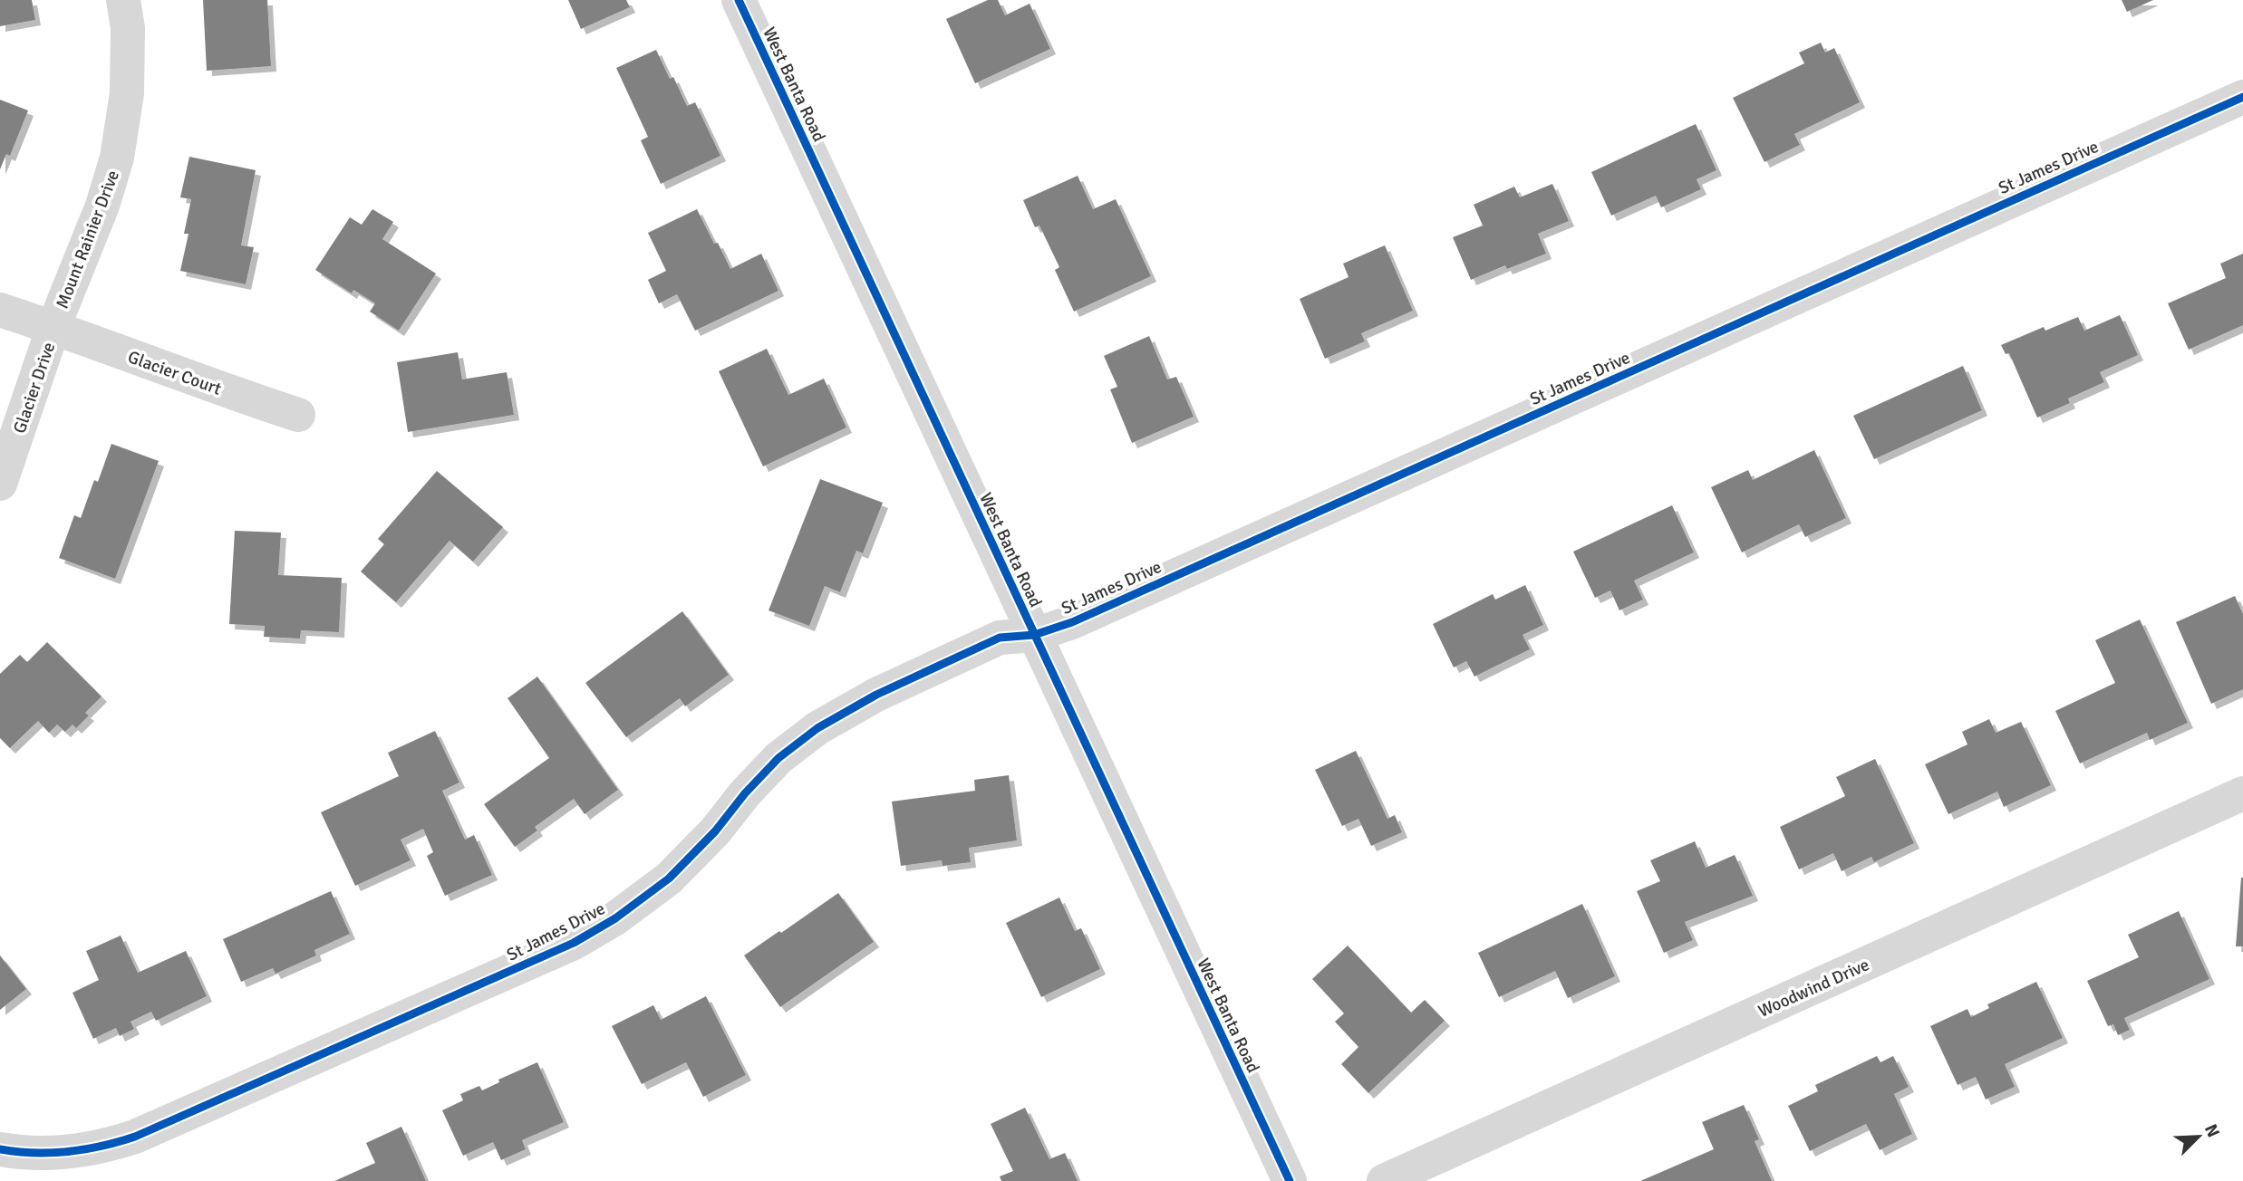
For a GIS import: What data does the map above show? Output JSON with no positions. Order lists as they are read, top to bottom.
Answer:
{
  "streets": {
    "street": [
      "West Banta Road",
      "St James Drive",
      "Mount Rainier Drive",
      "Glacier Court",
      "Glacier Drive",
      "Woodwind Drive"
    ]
  },
  "crossings": [
    ["West Banta Road", "St James Drive"],
    ["Mount Rainier Drive", "Glacier Court"],
    ["Mount Rainier Drive", "Glacier Drive"],
    ["Glacier Court", "Glacier Drive"]
  ],
  "north": "top right"
}
